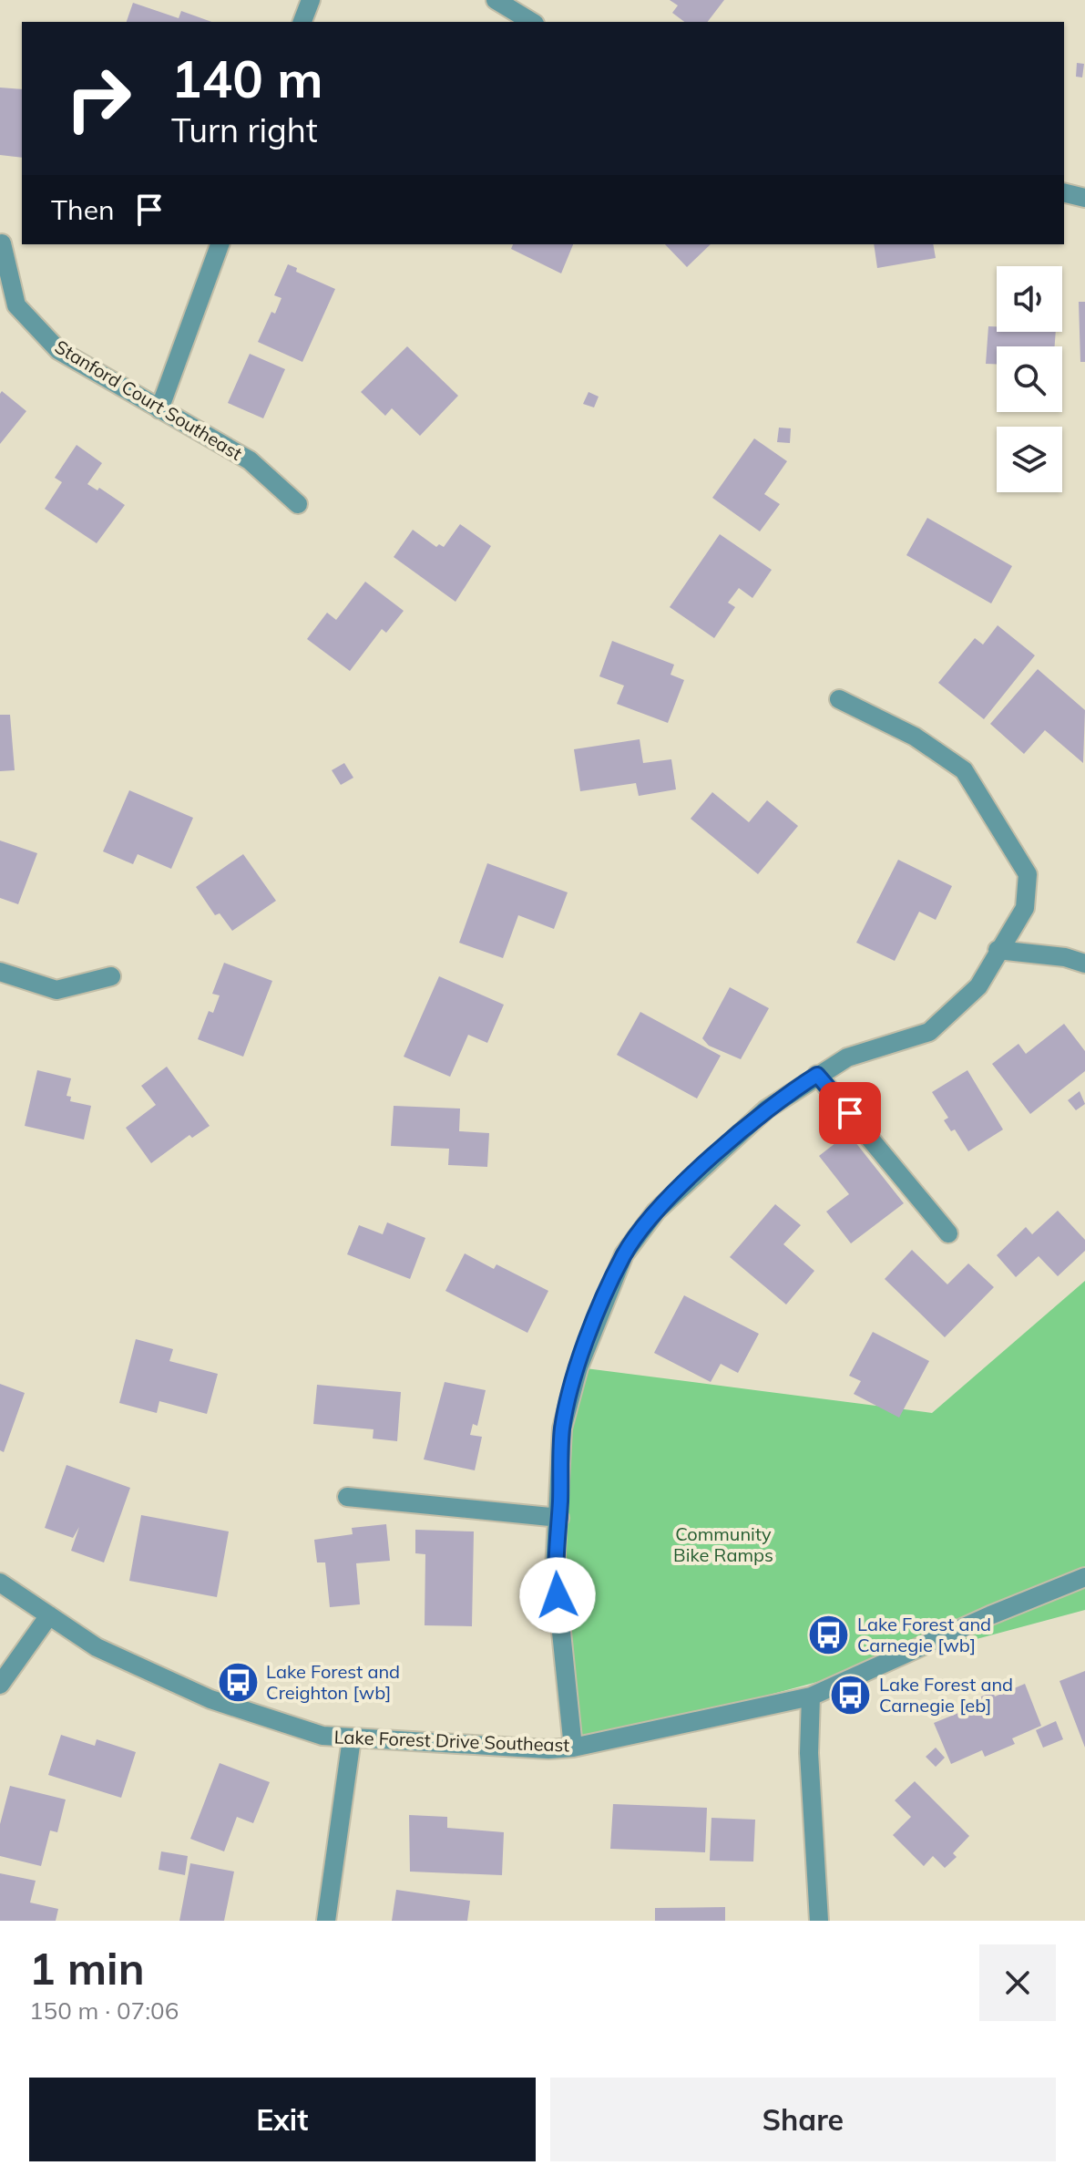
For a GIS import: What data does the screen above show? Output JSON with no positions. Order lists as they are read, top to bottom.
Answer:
{
  "streets": {
    "street": ["Stanford Court Southeast", "Lake Forest Drive Southeast"]
  },
  "parks": ["Community Bike Ramps"],
  "places": {
    "bus stop": ["Lake Forest and Carnegie [wb]", "Lake Forest and Creighton [wb]", "Lake Forest and Carnegie [eb]"]
  },
  "page": {
    "turn": ["140 m", "Turn right"],
    "then": "Then",
    "heading": ["1 min", "150 m · 07:06"],
    "buttons": ["Exit", "Share"]
  }
}
